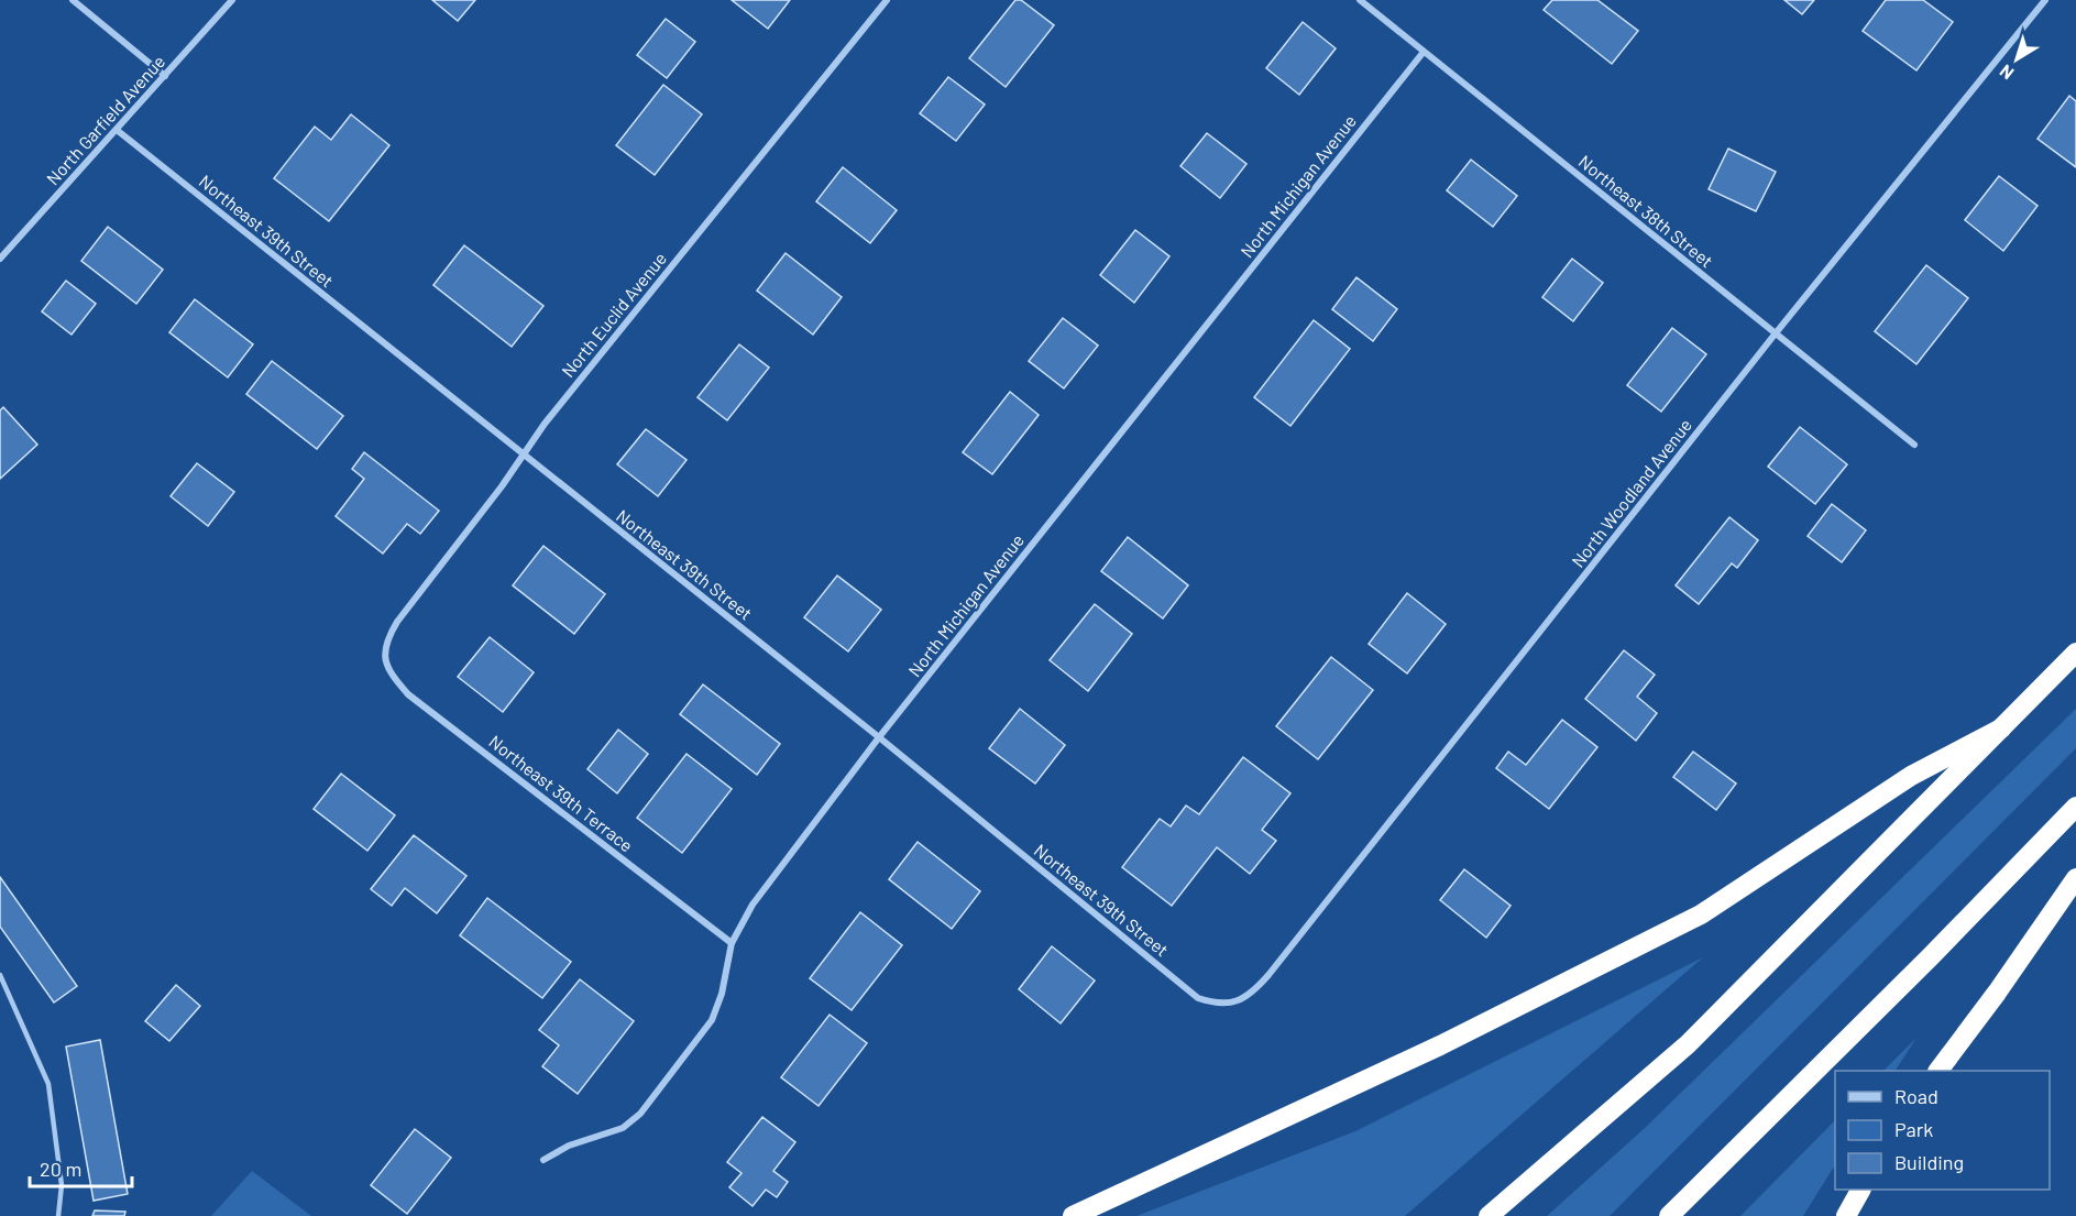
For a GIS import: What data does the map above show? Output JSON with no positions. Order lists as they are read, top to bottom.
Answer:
{
  "streets": {
    "street": [
      "North Garfield Avenue",
      "North Michigan Avenue",
      "Northeast 38th Street",
      "Northeast 39th Street",
      "North Euclid Avenue",
      "North Woodland Avenue",
      "Northeast 39th Terrace"
    ]
  },
  "crossings": [
    ["North Garfield Avenue", "Northeast 39th Street"],
    ["North Michigan Avenue", "Northeast 38th Street"],
    ["North Michigan Avenue", "Northeast 39th Street"],
    ["North Michigan Avenue", "Northeast 39th Terrace"],
    ["Northeast 38th Street", "North Woodland Avenue"],
    ["Northeast 39th Street", "North Euclid Avenue"],
    ["Northeast 39th Street", "North Woodland Avenue"],
    ["North Euclid Avenue", "Northeast 39th Terrace"]
  ],
  "legend": ["Road", "Park", "Building"],
  "scale_bar": "20 m",
  "north": "bottom left"
}
